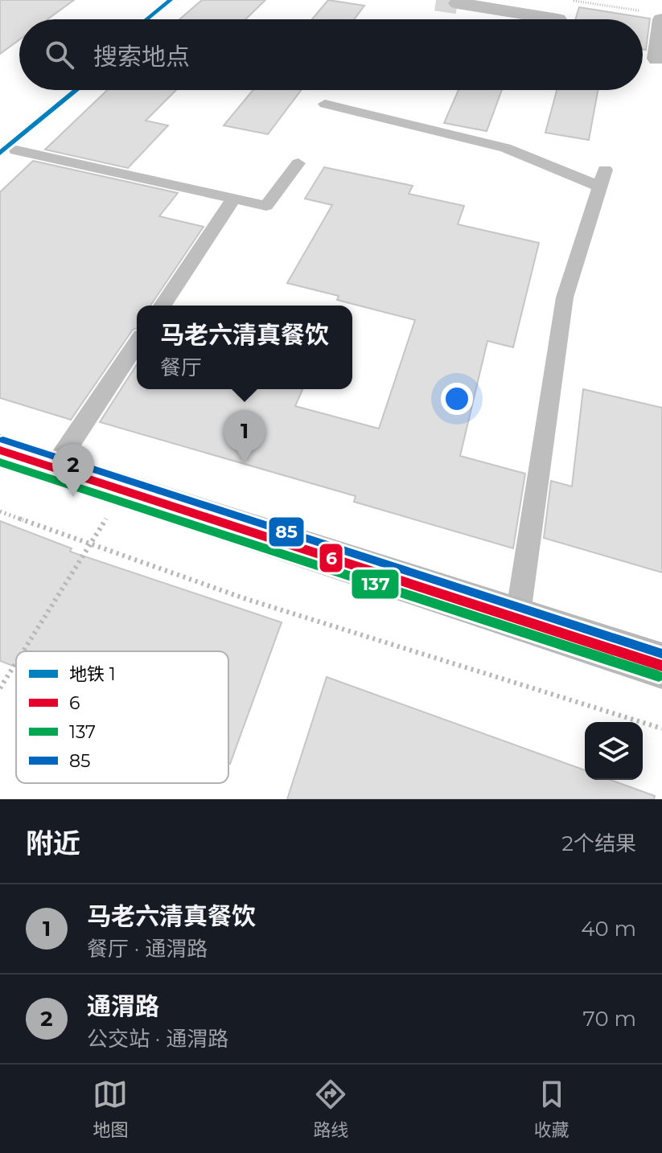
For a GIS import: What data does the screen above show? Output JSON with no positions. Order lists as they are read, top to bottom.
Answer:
{
  "lines": [
    "metro line 1",
    "transit line 85",
    "transit line 6",
    "transit line 137"
  ],
  "legend": [
    "地铁 1",
    "6",
    "137",
    "85"
  ],
  "page": {
    "search": "搜索地点",
    "popup": ["马老六清真餐饮", "餐厅"],
    "pins": ["1", "2"],
    "heading": ["附近", "2个结果"],
    "list": [
      {
        "mark": "1",
        "name": "马老六清真餐饮",
        "note": "餐厅 · 通渭路",
        "value": "40 m"
      },
      {
        "mark": "2",
        "name": "通渭路",
        "note": "公交站 · 通渭路",
        "value": "70 m"
      }
    ],
    "nav": ["地图", "路线", "收藏"]
  }
}
